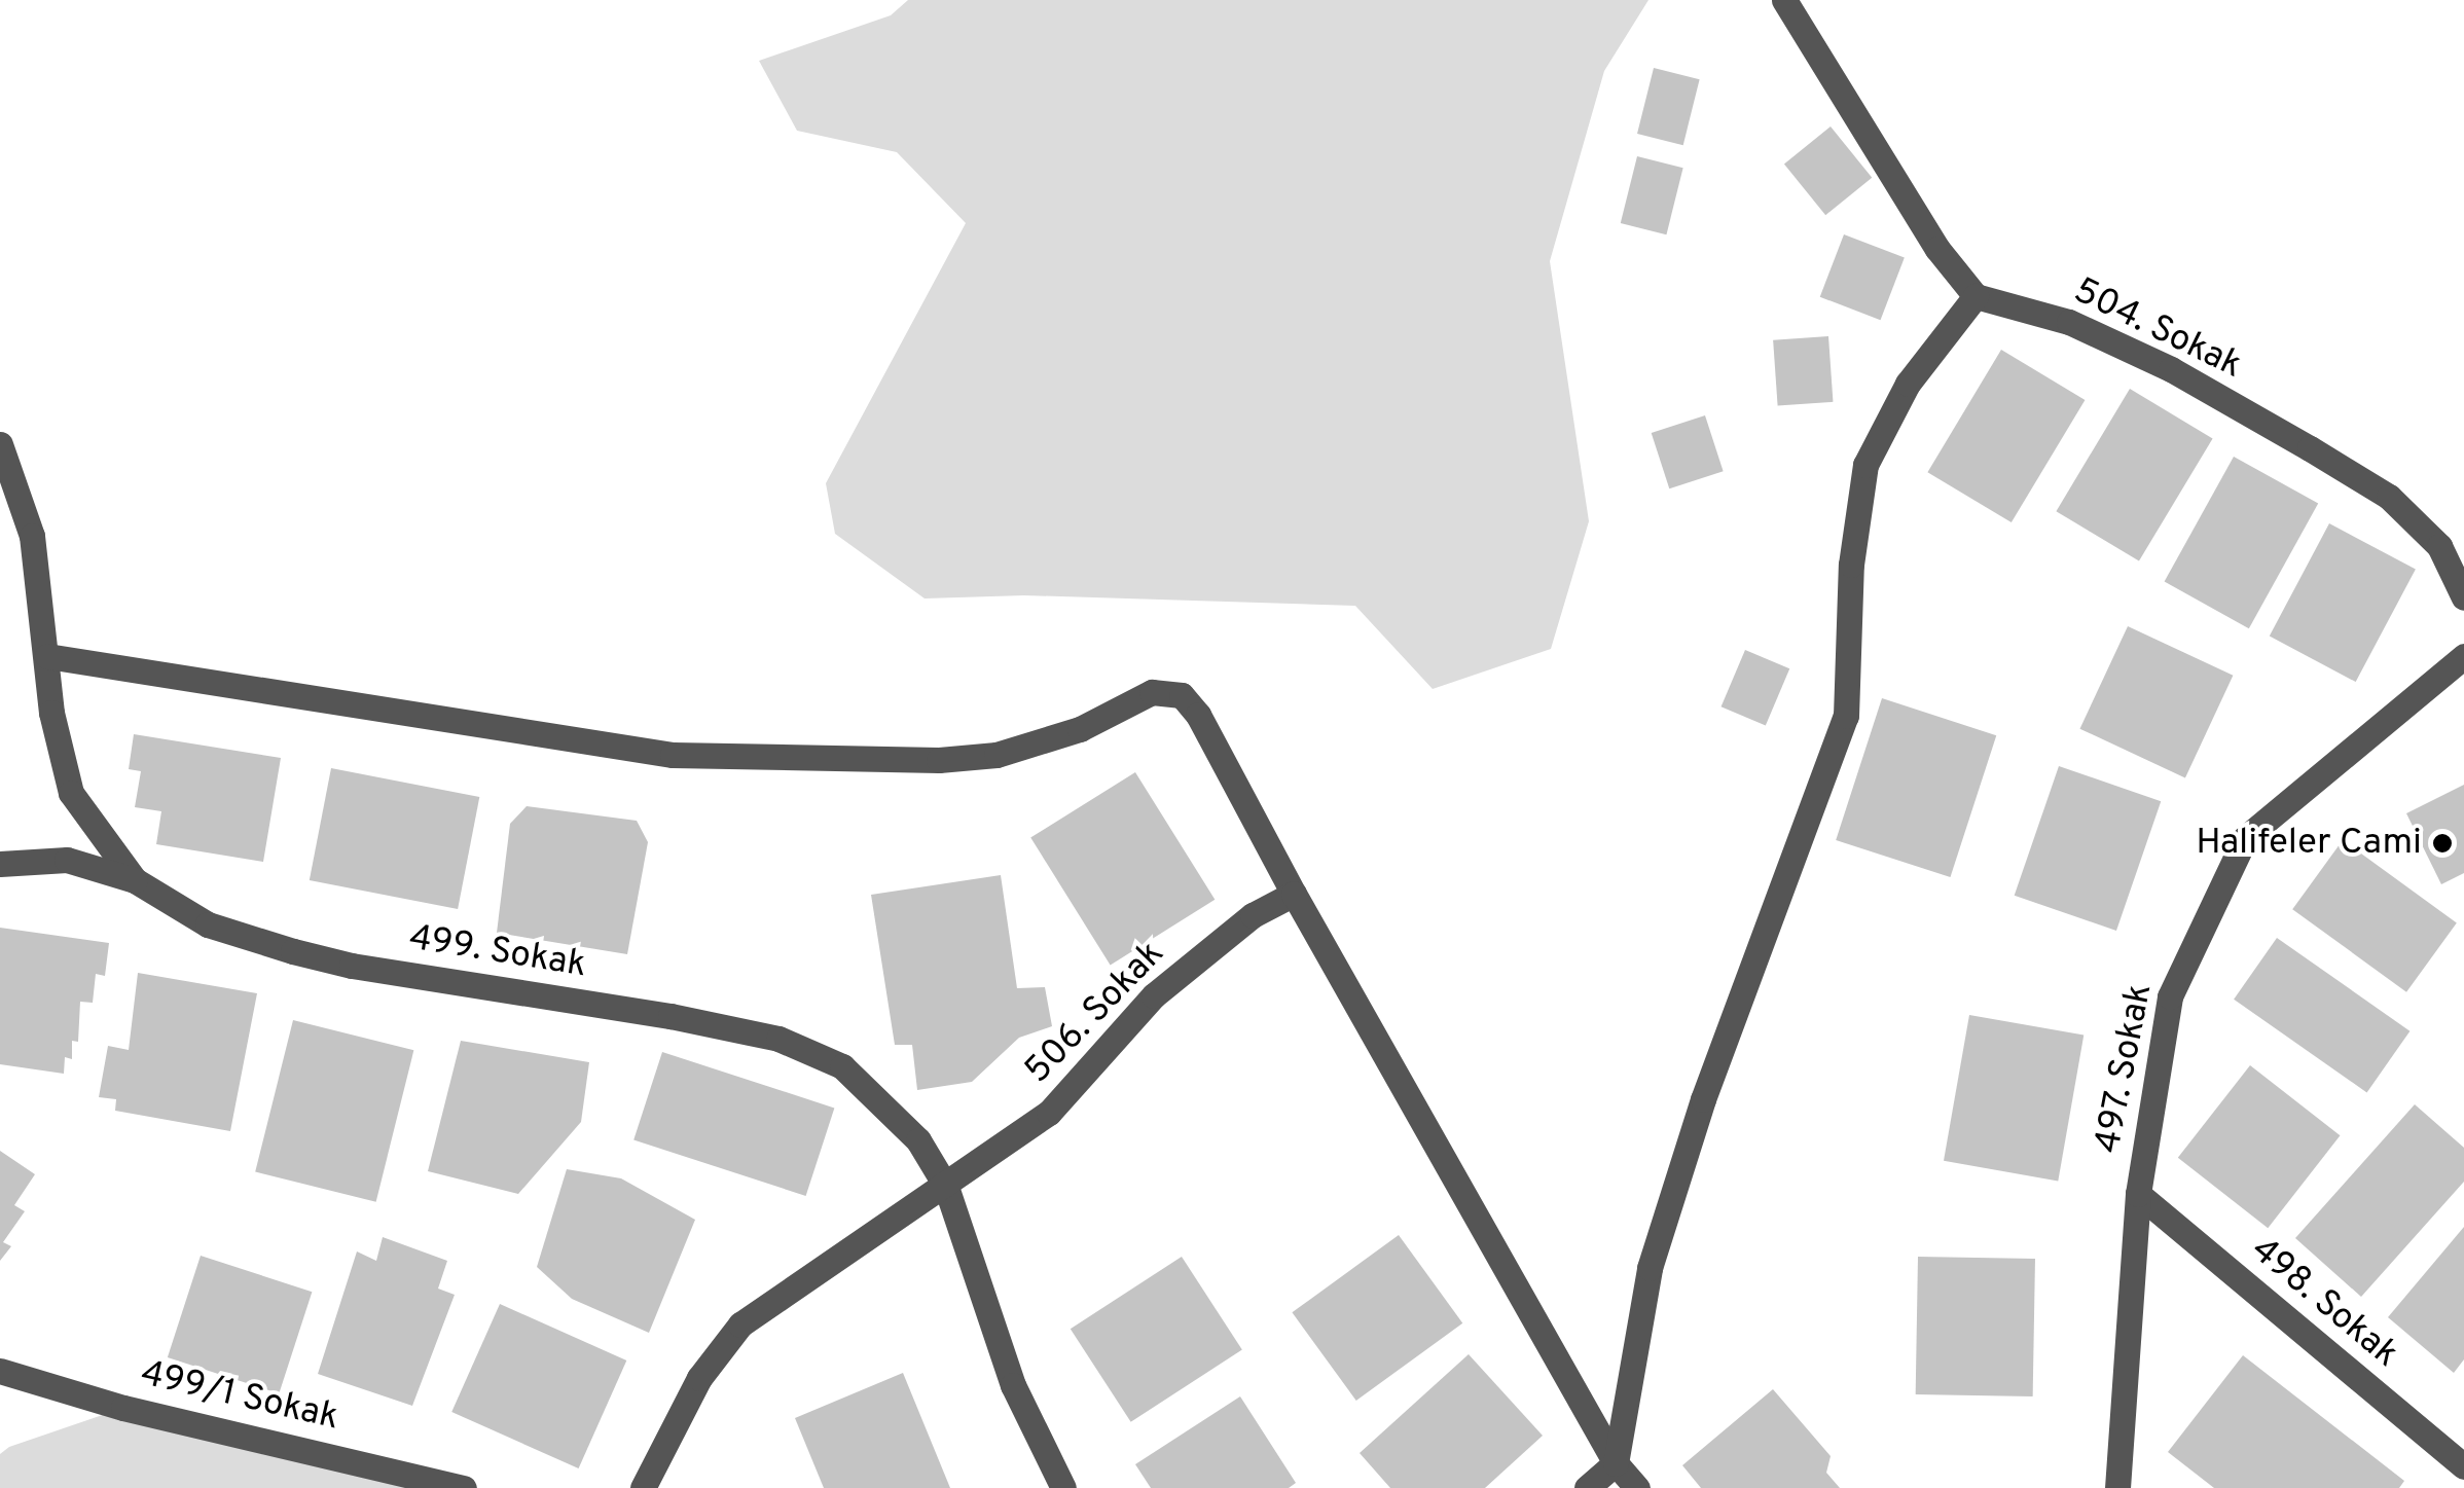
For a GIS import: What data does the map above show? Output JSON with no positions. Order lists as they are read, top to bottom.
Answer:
{
  "streets": {
    "street": [
      "504. Sokak",
      "499. Sokak",
      "506. Sokak",
      "497. Sokak",
      "498. Sokak",
      "499/1 Sokak"
    ]
  },
  "crossings": [
    ["499. Sokak", "506. Sokak"],
    ["497. Sokak", "498. Sokak"]
  ],
  "places": ["Halifeler Cami"]
}
